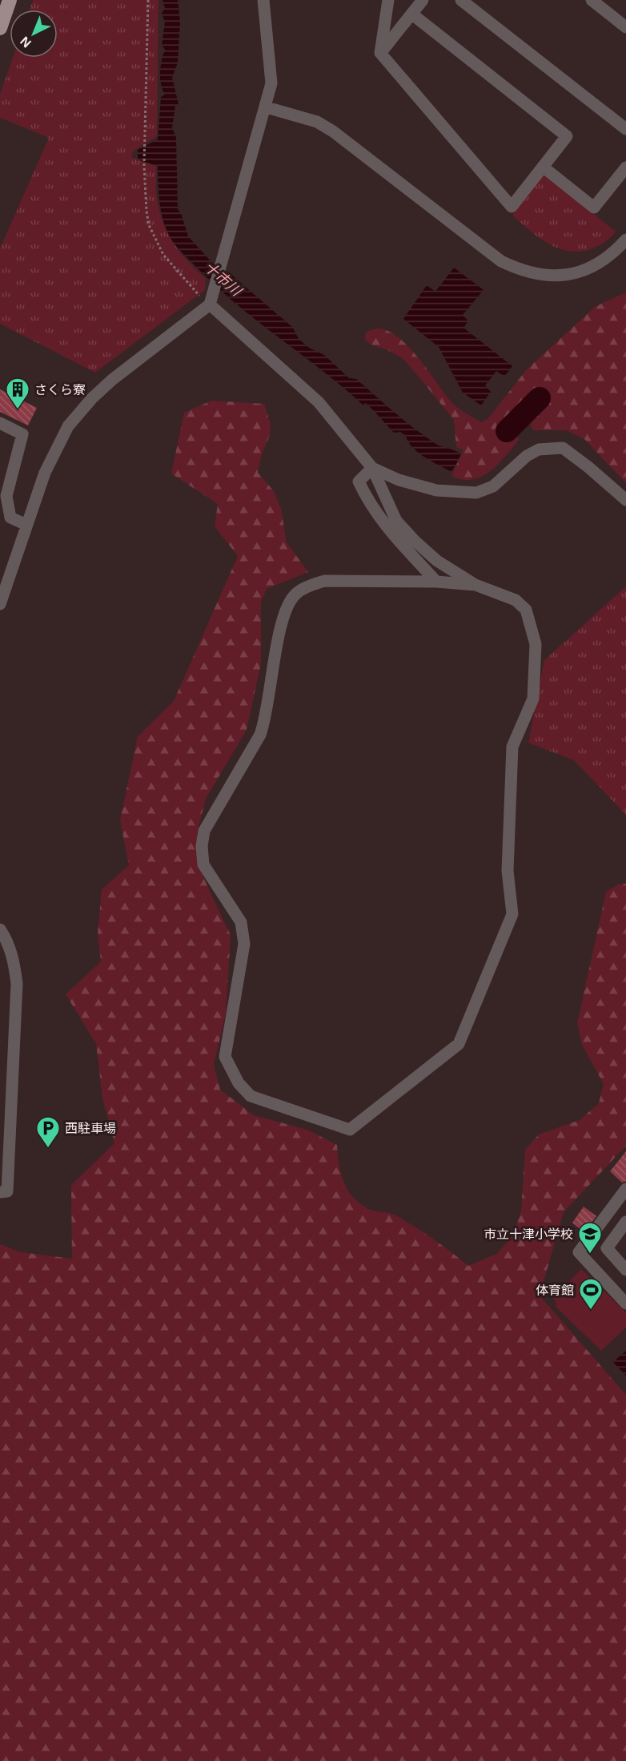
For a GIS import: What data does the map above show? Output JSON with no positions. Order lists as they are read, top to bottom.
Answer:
{
  "water": ["十市川"],
  "places": {
    "building": ["さくら寮"],
    "parking": ["西駐車場"],
    "school or university": ["市立十津小学校"],
    "sports": ["体育館"]
  },
  "north": "bottom left"
}
